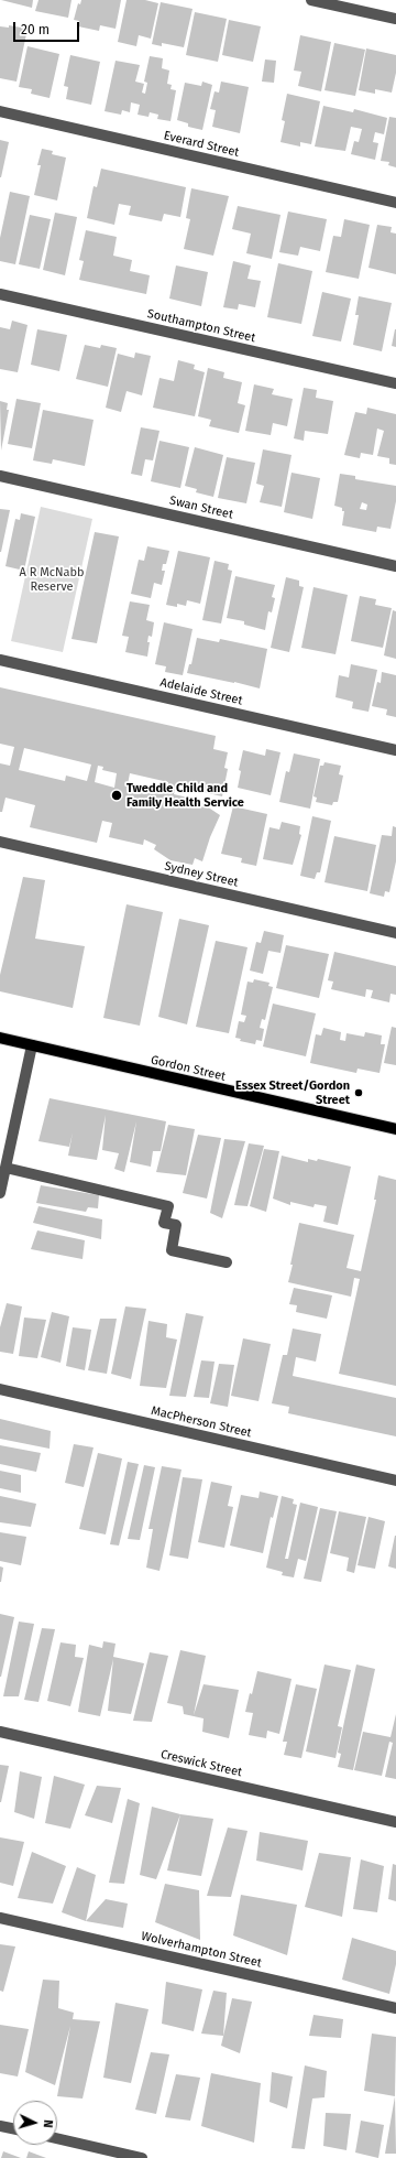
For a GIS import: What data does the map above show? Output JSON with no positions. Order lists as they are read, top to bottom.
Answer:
{
  "streets": {
    "main road": ["Gordon Street"],
    "street": [
      "Everard Street",
      "Southampton Street",
      "Swan Street",
      "Adelaide Street",
      "Sydney Street",
      "MacPherson Street",
      "Creswick Street",
      "Wolverhampton Street"
    ]
  },
  "parks": ["A R McNabb Reserve"],
  "places": ["Tweddle Child and Family Health Service", "Essex Street/Gordon Street"],
  "scale_bar": "20 m",
  "north": "right"
}
